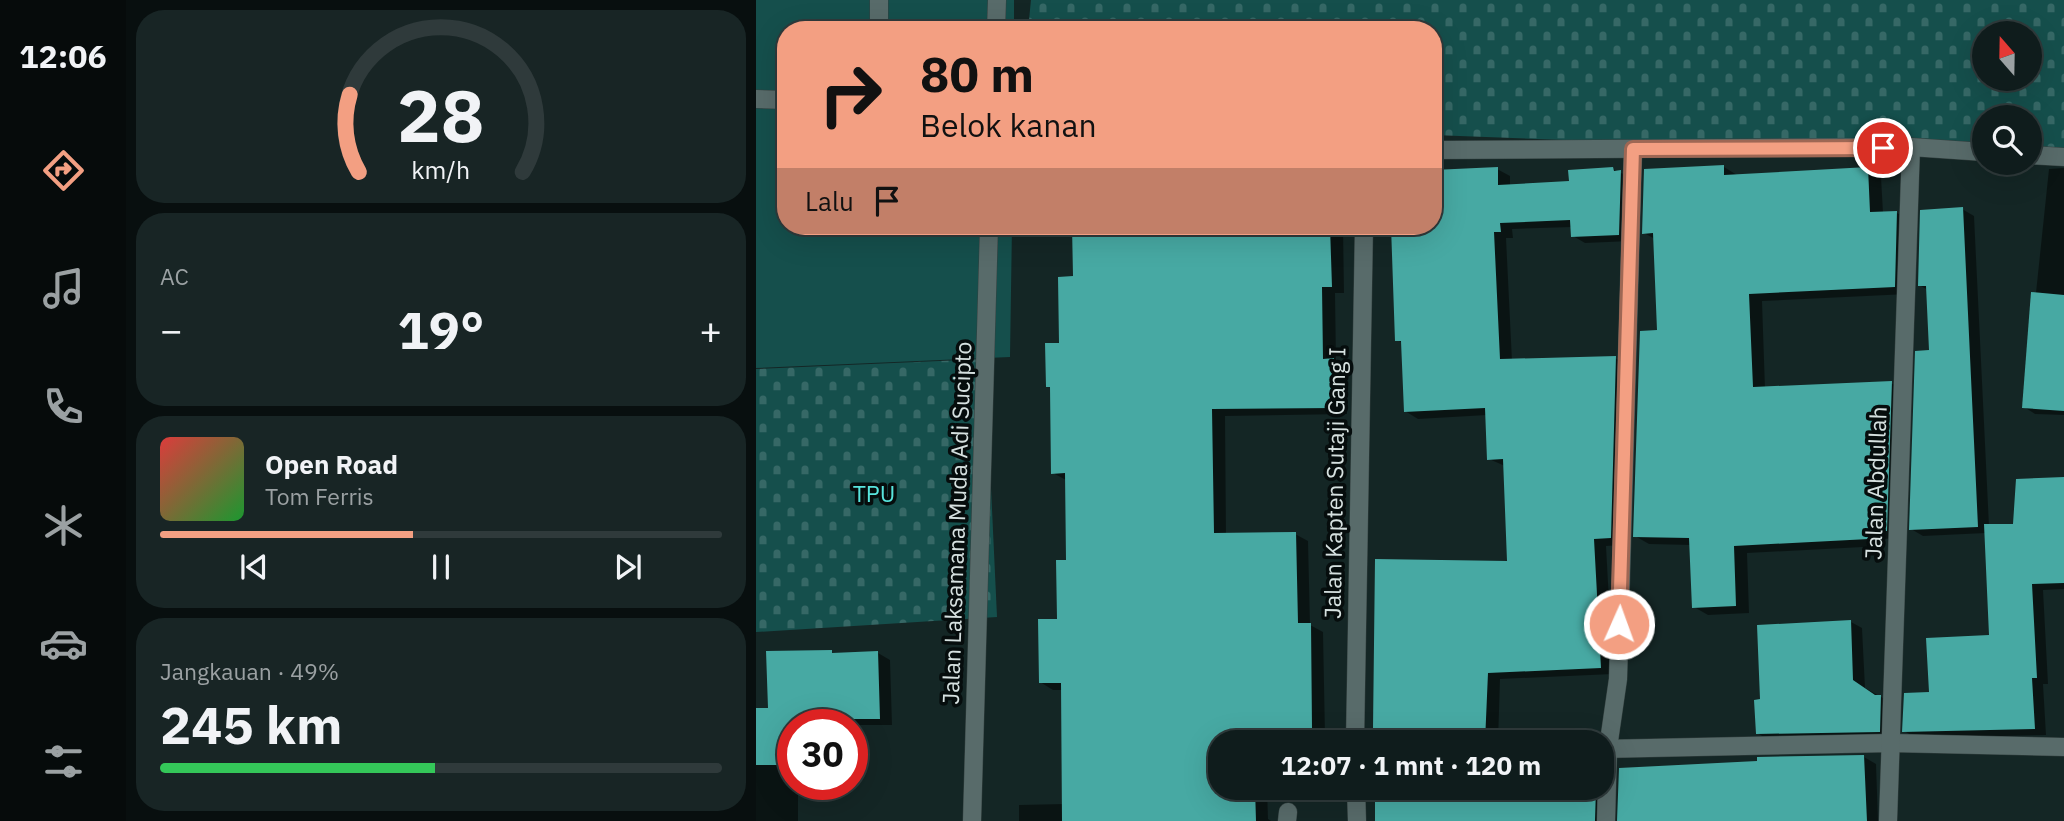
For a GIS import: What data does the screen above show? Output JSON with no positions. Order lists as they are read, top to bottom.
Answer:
{
  "streets": {
    "street": ["Jalan Kapten Sutaji Gang I", "Jalan Abdullah", "Jalan Laksamana Muda Adi Sucipto"]
  },
  "parks": ["TPU"],
  "north": "top",
  "page": {
    "tabs": "12:06",
    "turn": ["80 m", "Belok kanan"],
    "then": "Lalu",
    "tile": [
      "AC",
      ["Jangkauan · 49%", "245 km"]
    ],
    "heat": ["−", "19°", "+"],
    "song": ["Open Road", "Tom Ferris"],
    "limit": "30",
    "trip": "12:07 · 1 mnt · 120 m",
    "gauge": ["28", "km/h"]
  }
}
